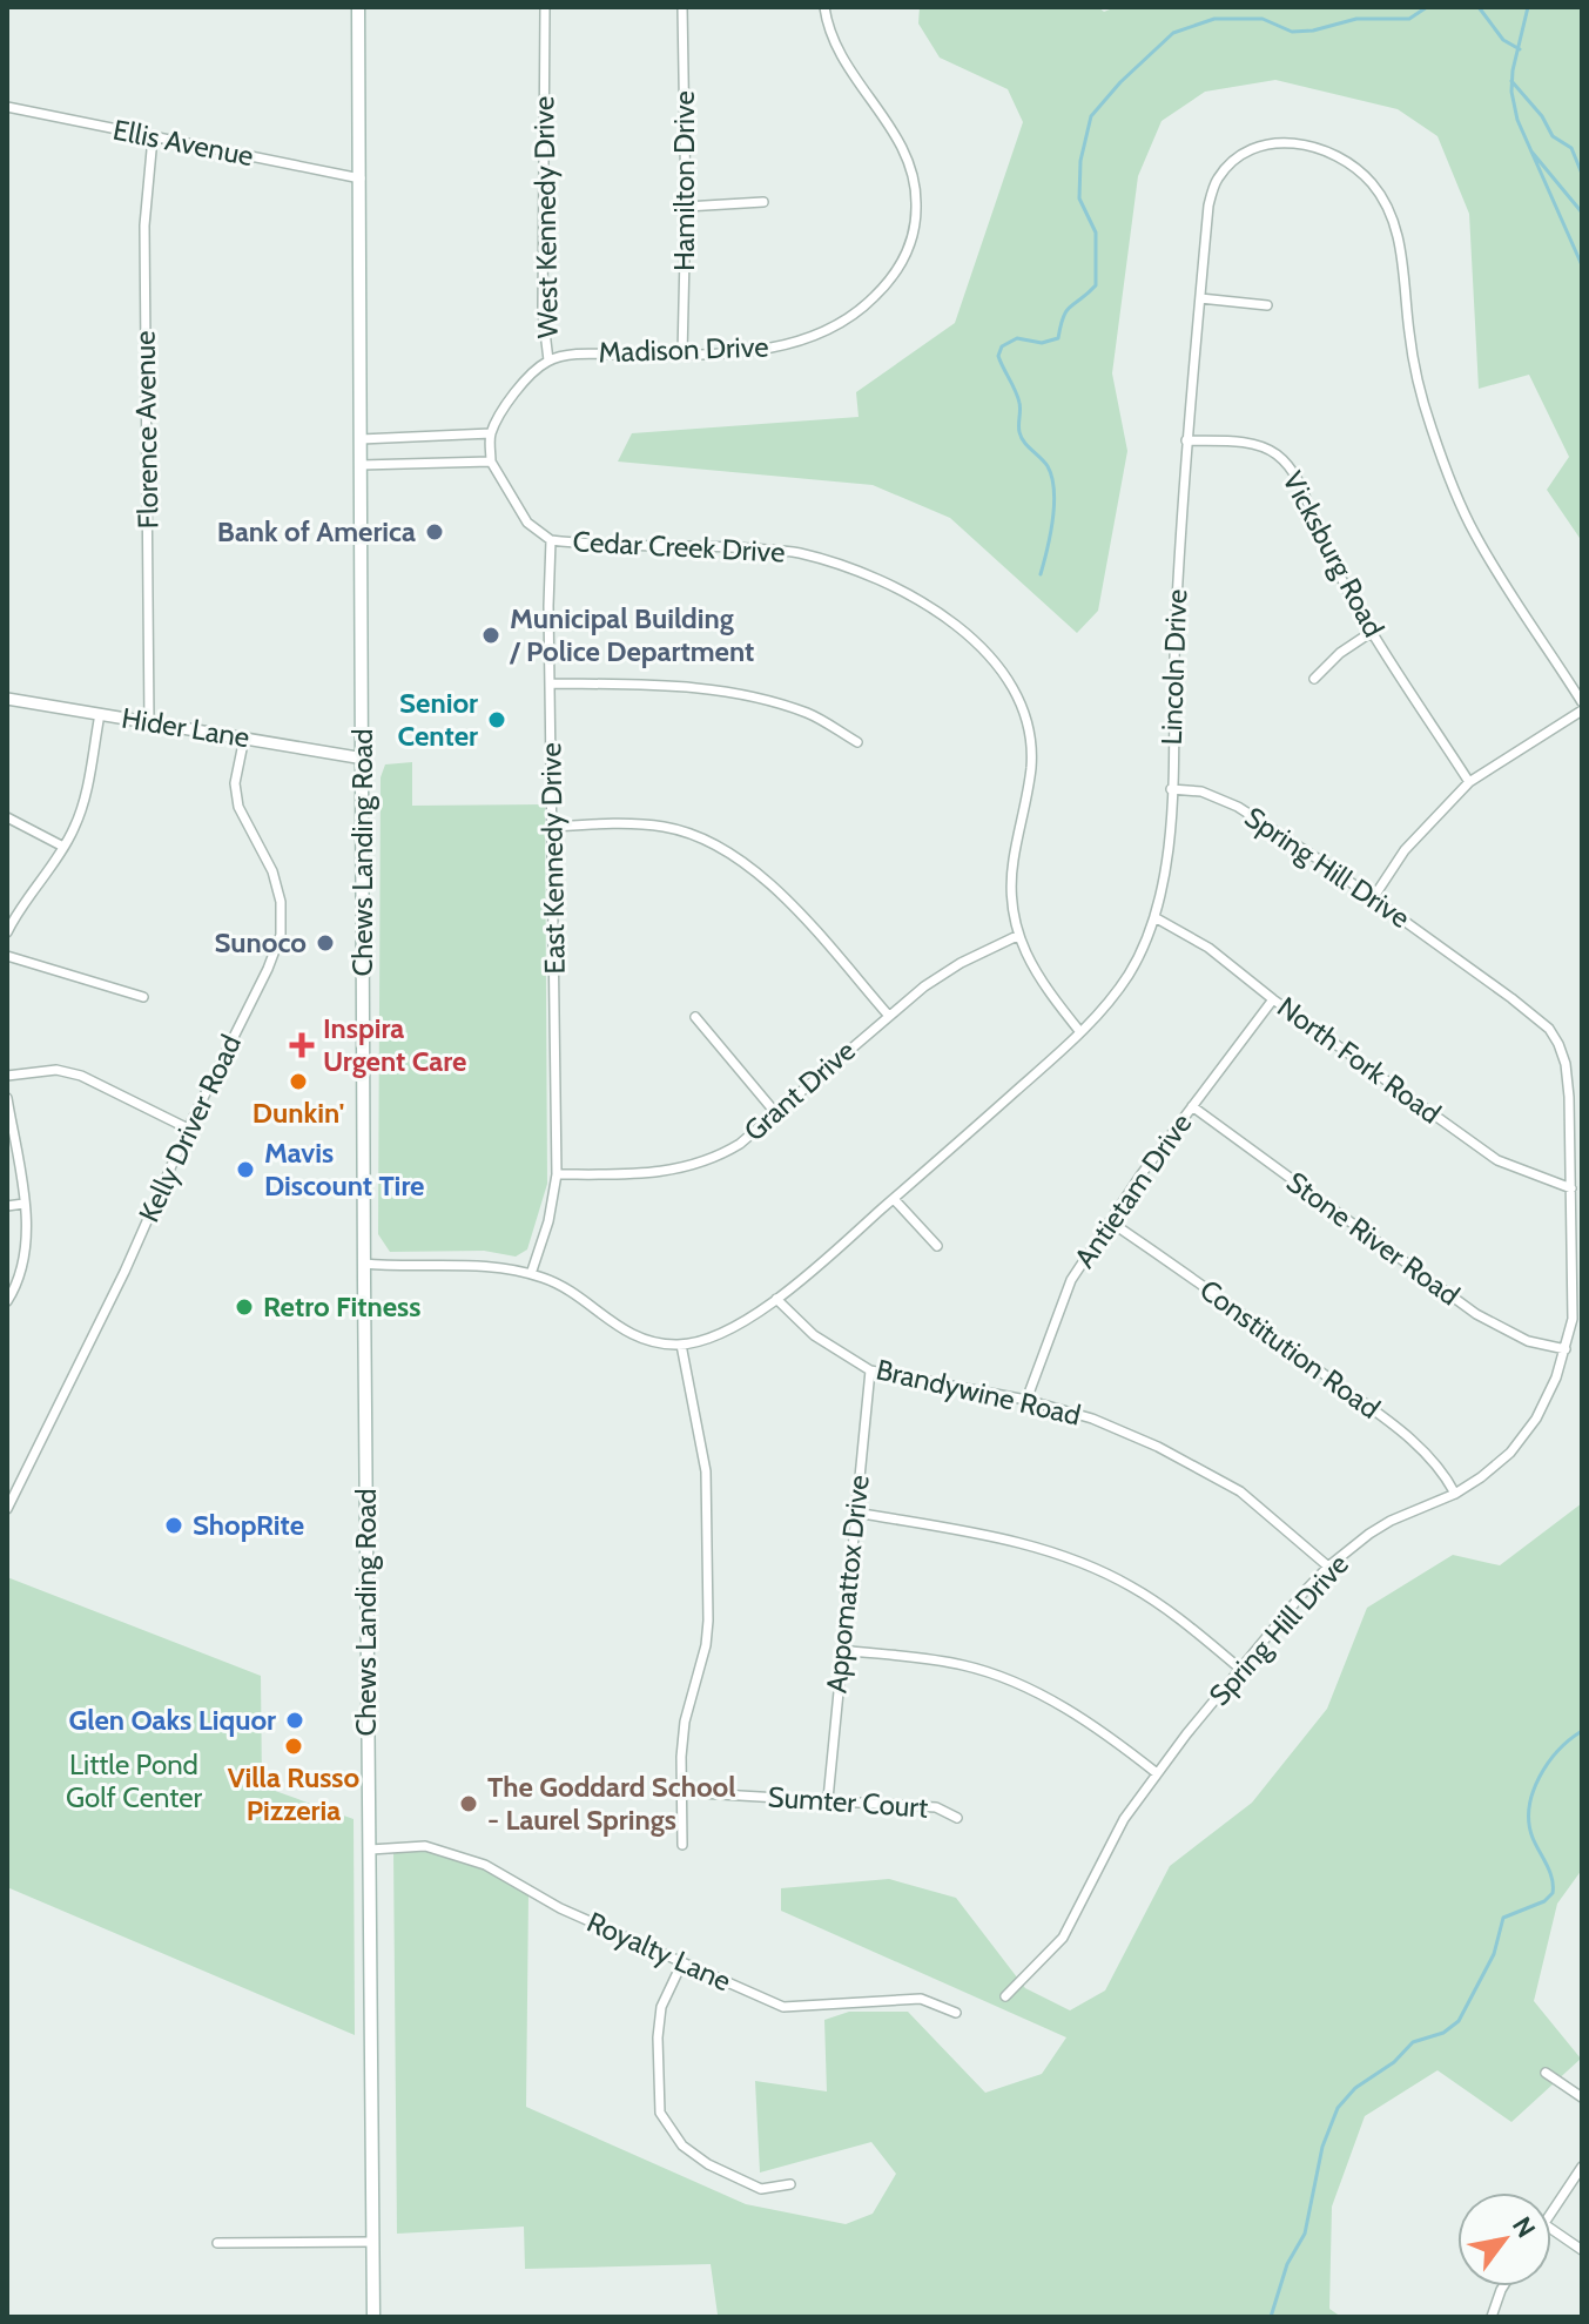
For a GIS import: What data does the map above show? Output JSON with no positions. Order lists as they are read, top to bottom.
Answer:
{
  "streets": {
    "main road": ["Chews Landing Road"],
    "street": [
      "Ellis Avenue",
      "Hamilton Drive",
      "West Kennedy Drive",
      "Madison Drive",
      "Florence Avenue",
      "Cedar Creek Drive",
      "Vicksburg Road",
      "Lincoln Drive",
      "Hider Lane",
      "East Kennedy Drive",
      "Spring Hill Drive",
      "North Fork Road",
      "Grant Drive",
      "Kelly Driver Road",
      "Antietam Drive",
      "Stone River Road",
      "Constitution Road",
      "Brandywine Road",
      "Appomattox Drive",
      "Sumter Court",
      "Royalty Lane"
    ]
  },
  "crossings": [
    ["Ellis Avenue", "Florence Avenue"],
    ["Ellis Avenue", "Chews Landing Road"],
    ["Hamilton Drive", "Madison Drive"],
    ["West Kennedy Drive", "Madison Drive"],
    ["Florence Avenue", "Hider Lane"],
    ["Cedar Creek Drive", "Lincoln Drive"],
    ["Cedar Creek Drive", "East Kennedy Drive"],
    ["Cedar Creek Drive", "Grant Drive"],
    ["Vicksburg Road", "Lincoln Drive"],
    ["Lincoln Drive", "Chews Landing Road"],
    ["Lincoln Drive", "East Kennedy Drive"],
    ["Lincoln Drive", "Spring Hill Drive"],
    ["Lincoln Drive", "North Fork Road"],
    ["Lincoln Drive", "Brandywine Road"],
    ["Hider Lane", "Chews Landing Road"],
    ["Hider Lane", "Kelly Driver Road"],
    ["Chews Landing Road", "Royalty Lane"],
    ["East Kennedy Drive", "Grant Drive"],
    ["Spring Hill Drive", "North Fork Road"],
    ["Spring Hill Drive", "Stone River Road"],
    ["Spring Hill Drive", "Constitution Road"],
    ["Spring Hill Drive", "Brandywine Road"],
    ["North Fork Road", "Antietam Drive"],
    ["Antietam Drive", "Stone River Road"],
    ["Antietam Drive", "Constitution Road"],
    ["Antietam Drive", "Brandywine Road"],
    ["Brandywine Road", "Appomattox Drive"],
    ["Appomattox Drive", "Sumter Court"]
  ],
  "parks": ["Little Pond Golf Center"],
  "places": {
    "other": [
      "Bank of America",
      "Municipal Building / Police Department",
      "Senior Center",
      "Sunoco",
      "Dunkin'",
      "Mavis Discount Tire",
      "Retro Fitness",
      "ShopRite",
      "Glen Oaks Liquor",
      "Villa Russo Pizzeria",
      "The Goddard School - Laurel Springs"
    ],
    "health": ["Inspira Urgent Care"]
  },
  "north": "top right"
}
